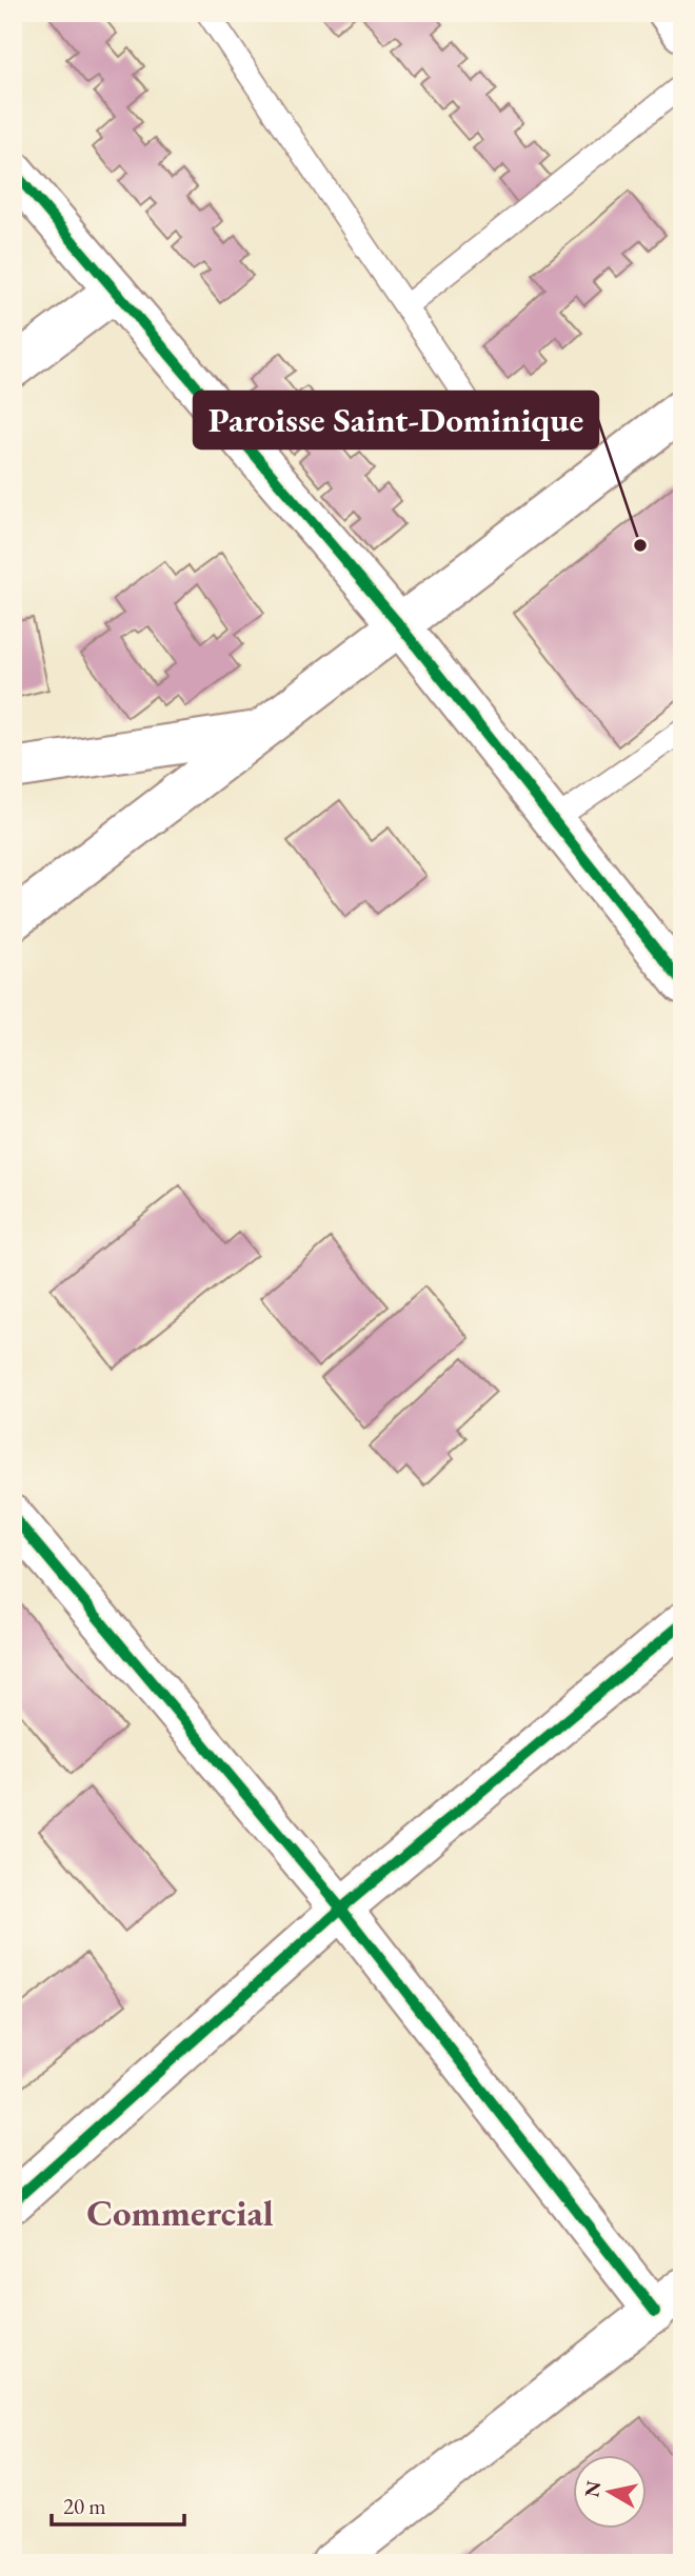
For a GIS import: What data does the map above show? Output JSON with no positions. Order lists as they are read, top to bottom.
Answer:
{
  "districts": ["Commercial"],
  "places": ["Paroisse Saint-Dominique"],
  "scale_bar": "20 m",
  "north": "left"
}
